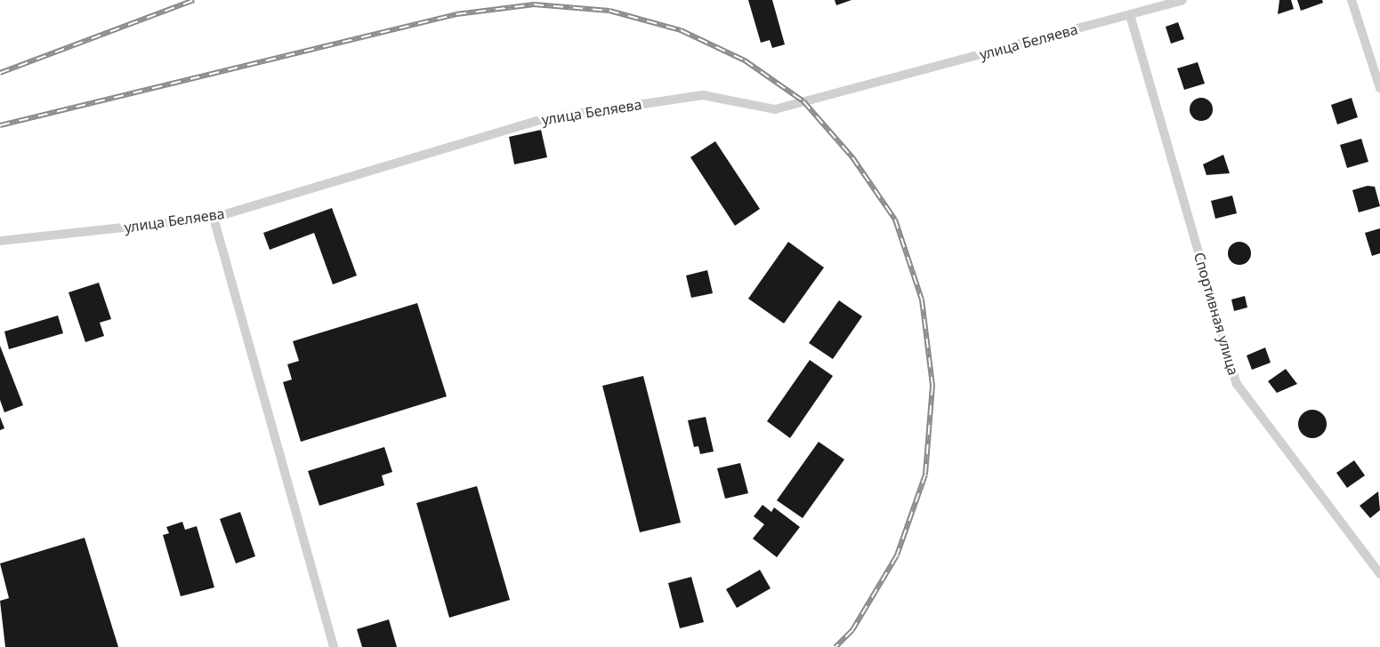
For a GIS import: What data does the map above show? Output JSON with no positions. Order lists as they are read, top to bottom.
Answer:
{
  "streets": {
    "street": ["улица Беляева", "Спортивная улица"]
  },
  "crossings": [
    ["улица Беляева", "Спортивная улица"]
  ]
}
